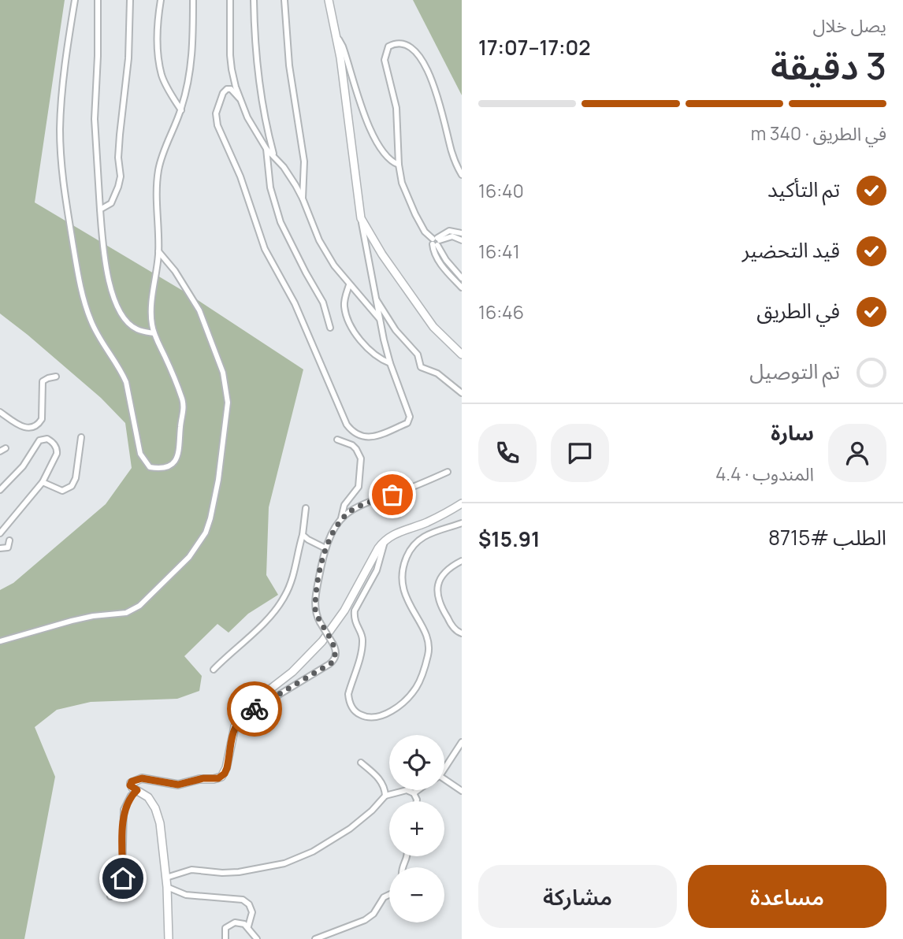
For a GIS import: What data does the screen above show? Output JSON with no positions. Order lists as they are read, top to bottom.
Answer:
{
  "page": {
    "heading": ["3 دقيقة", "يصل خلال", "17:02–17:07"],
    "panel": [
      "سارة",
      "المندوب · 4.4",
      "الطلب #8715",
      "$15.91"
    ],
    "bar": "في الطريق · 340 m",
    "list": [
      ["تم التأكيد", "16:40"],
      ["قيد التحضير", "16:41"],
      ["في الطريق", "16:46"],
      "تم التوصيل"
    ],
    "map_buttons": ["+", "−"],
    "buttons": ["مساعدة", "مشاركة"]
  }
}
